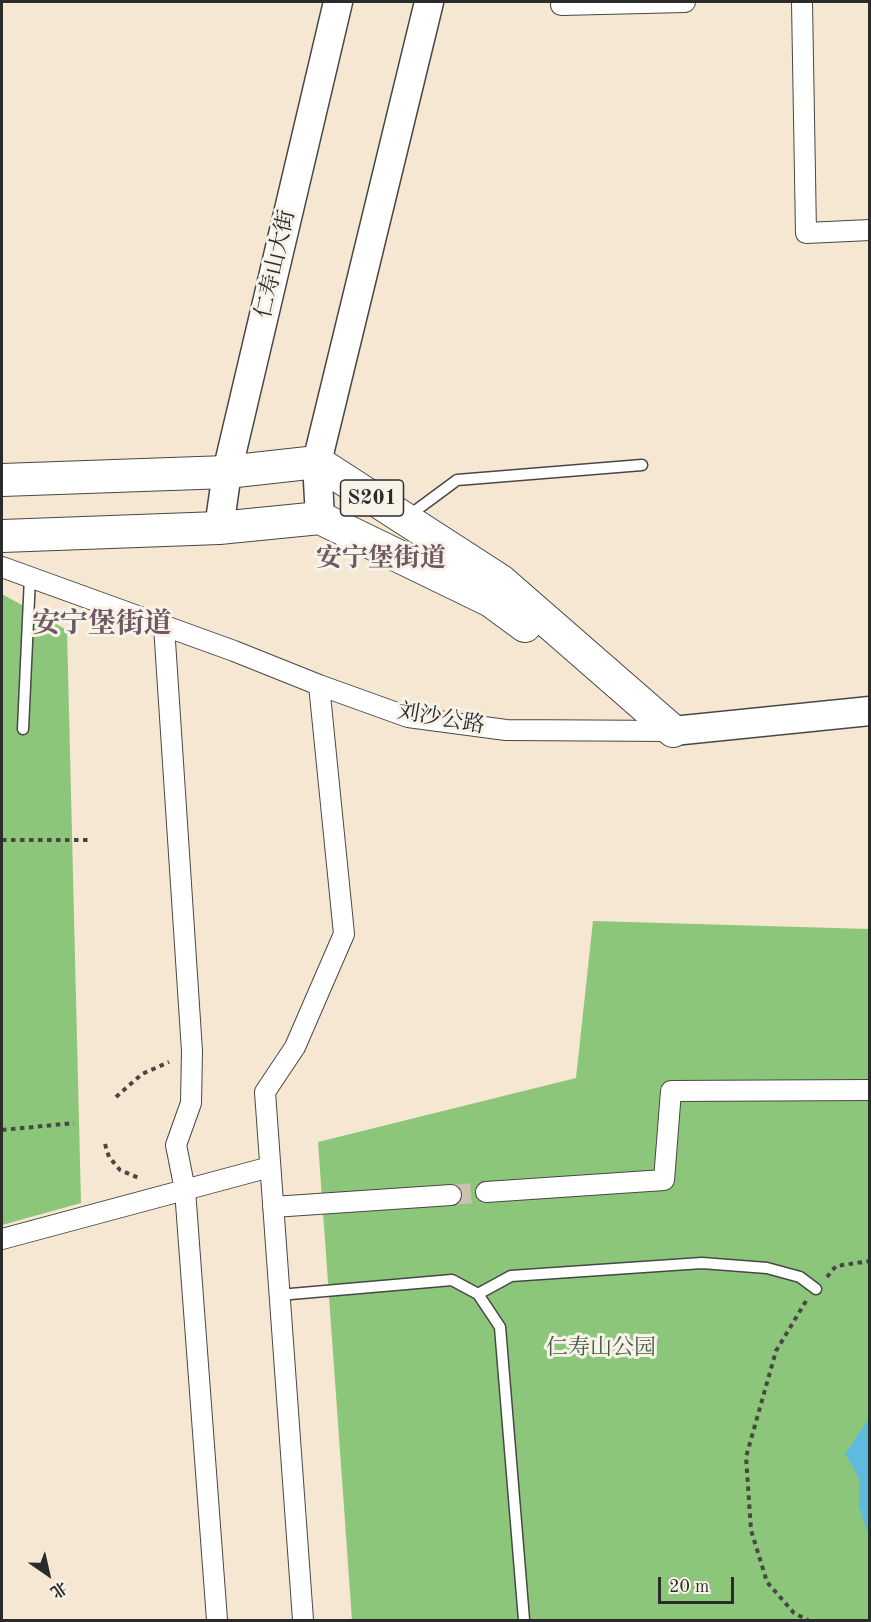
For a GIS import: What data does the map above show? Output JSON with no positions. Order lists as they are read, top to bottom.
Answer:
{
  "streets": {
    "main road": ["仁寿山大街", "S201", "刘沙公路"]
  },
  "crossings": [
    ["仁寿山大街", "S201"],
    ["S201", "刘沙公路"]
  ],
  "districts": ["安宁堡街道", "安宁堡街道"],
  "parks": ["仁寿山公园"],
  "scale_bar": "20 m",
  "north": "bottom right"
}
